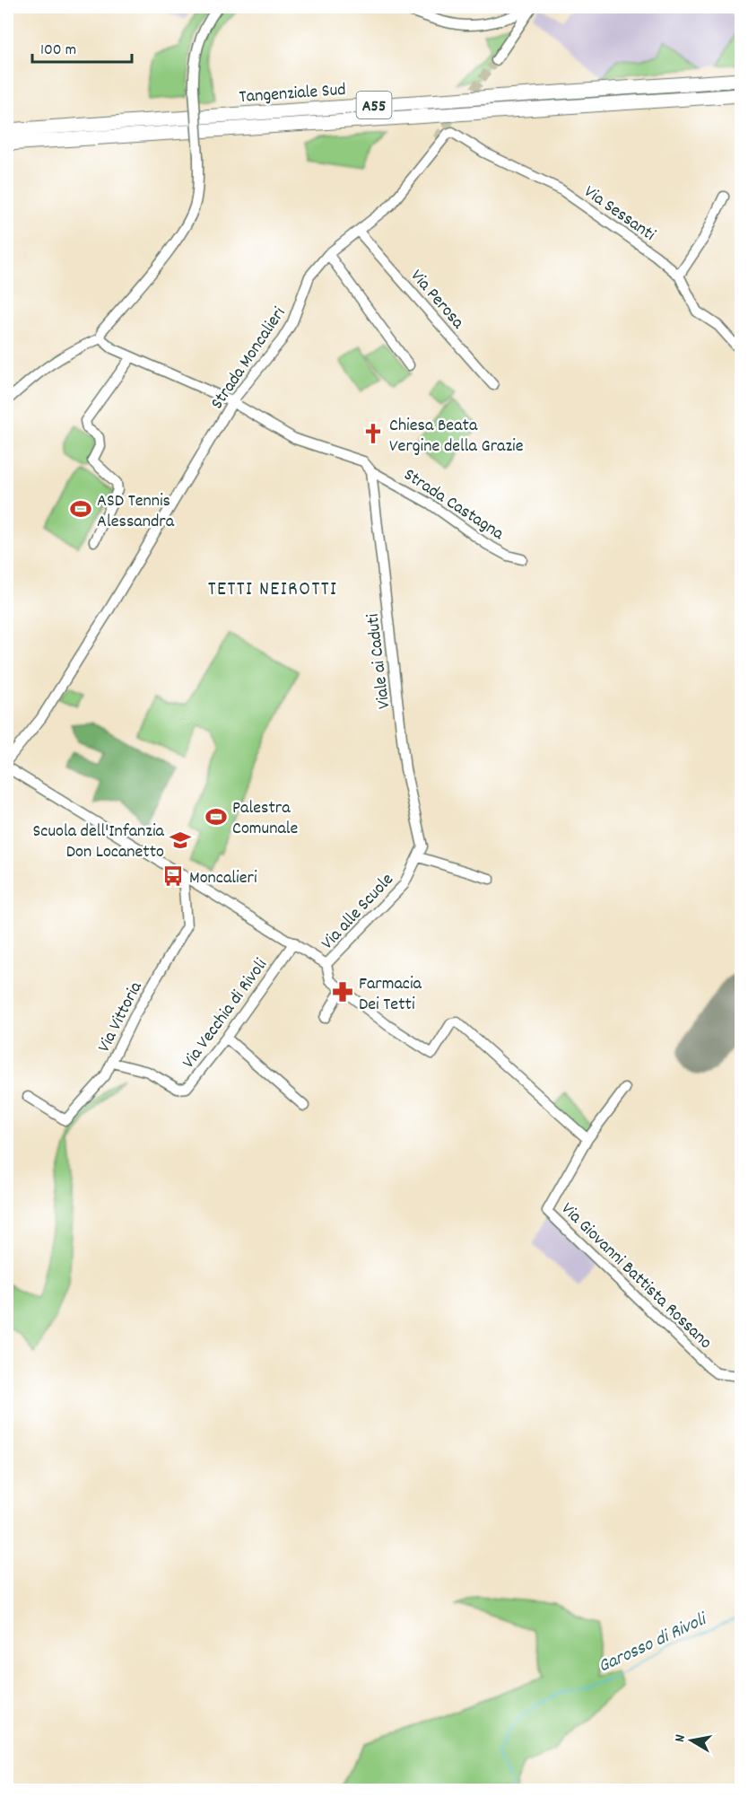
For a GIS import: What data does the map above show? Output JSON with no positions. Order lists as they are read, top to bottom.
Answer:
{
  "streets": {
    "highway": ["Tangenziale Sud", "A55"],
    "street": [
      "Via Sessanti",
      "Via Perosa",
      "Strada Moncalieri",
      "Strada Castagna",
      "Viale ai Caduti",
      "Via alle Scuole",
      "Via Vecchia di Rivoli",
      "Via Vittoria",
      "Via Giovanni Battista Rossano"
    ]
  },
  "crossings": [
    ["Via Sessanti", "Strada Moncalieri"],
    ["Via Perosa", "Strada Moncalieri"],
    ["Strada Moncalieri", "Strada Castagna"],
    ["Strada Castagna", "Viale ai Caduti"],
    ["Viale ai Caduti", "Via alle Scuole"],
    ["Via Vecchia di Rivoli", "Via Vittoria"]
  ],
  "districts": ["TETTI NEIROTTI"],
  "water": ["Garosso di Rivoli"],
  "places": {
    "church": ["Chiesa Beata Vergine della Grazie"],
    "sports": ["ASD Tennis Alessandra", "Palestra Comunale"],
    "school or university": ["Scuola dell'Infanzia Don Locanetto"],
    "bus stop": ["Moncalieri"],
    "pharmacy": ["Farmacia Dei Tetti"]
  },
  "scale_bar": "100 m",
  "north": "left"
}
